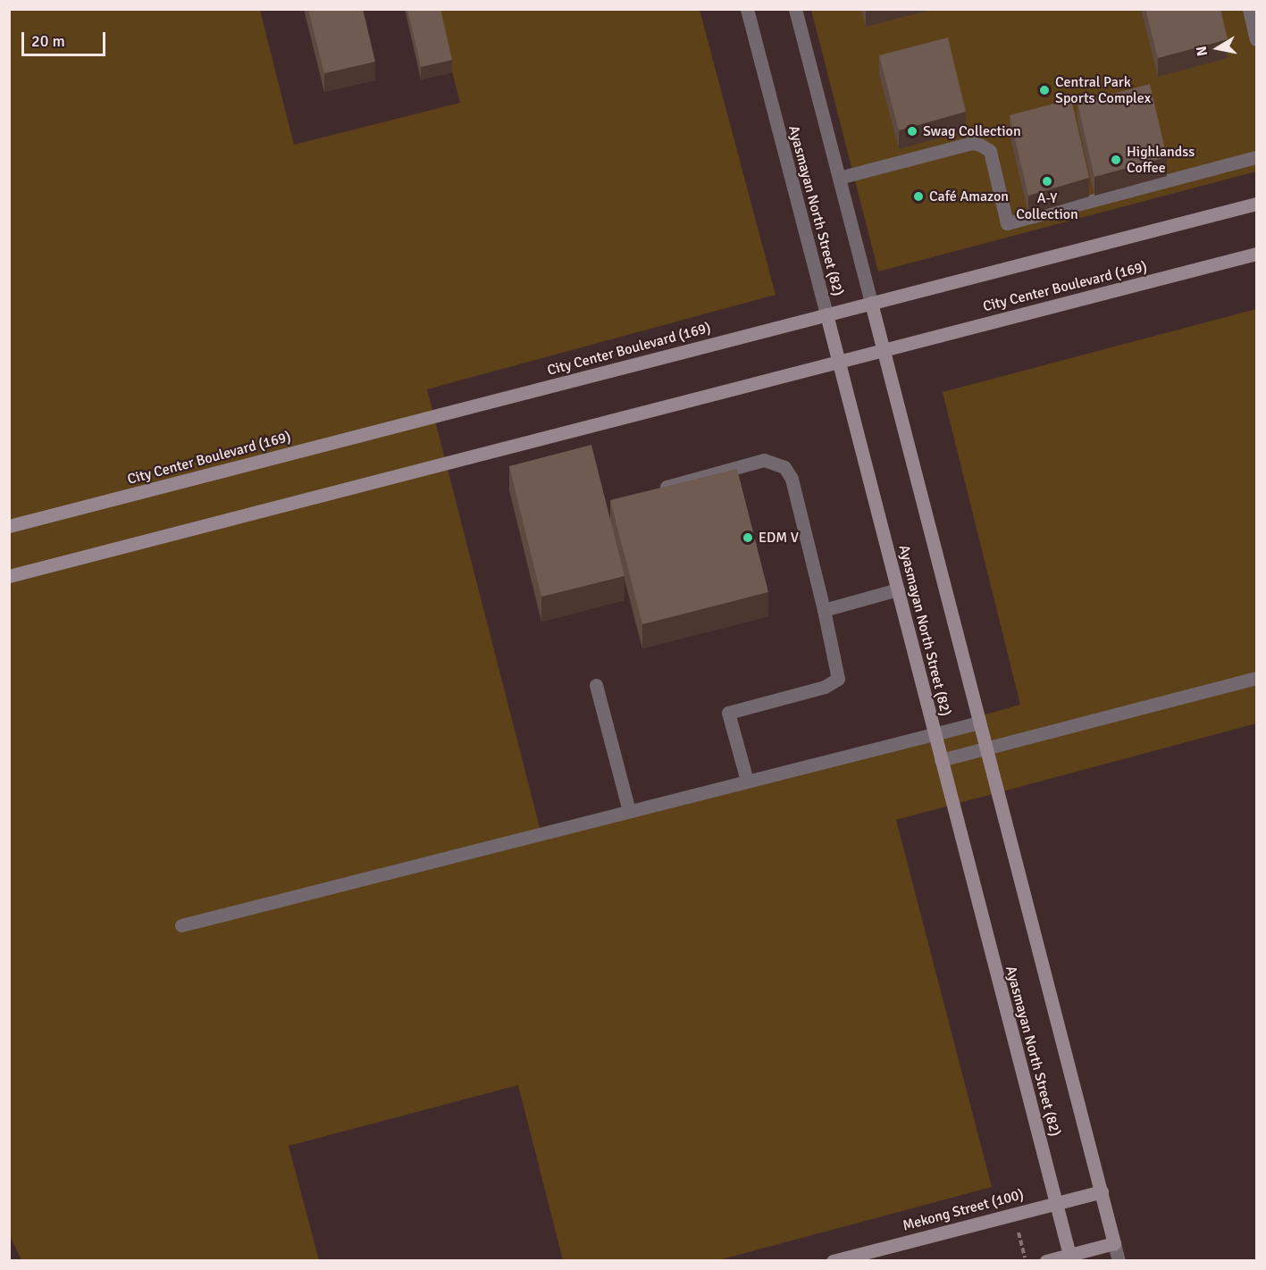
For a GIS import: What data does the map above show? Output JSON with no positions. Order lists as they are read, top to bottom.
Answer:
{
  "streets": {
    "main road": ["Ayasmayan North Street (82)", "City Center Boulevard (169)", "Mekong Street (100)"]
  },
  "crossings": [
    ["Ayasmayan North Street (82)", "City Center Boulevard (169)"],
    ["Ayasmayan North Street (82)", "Mekong Street (100)"]
  ],
  "places": [
    "Central Park Sports Complex",
    "Swag Collection",
    "Highlandss Coffee",
    "A-Y Collection",
    "Café Amazon",
    "EDM V"
  ],
  "scale_bar": "20 m",
  "north": "left"
}
